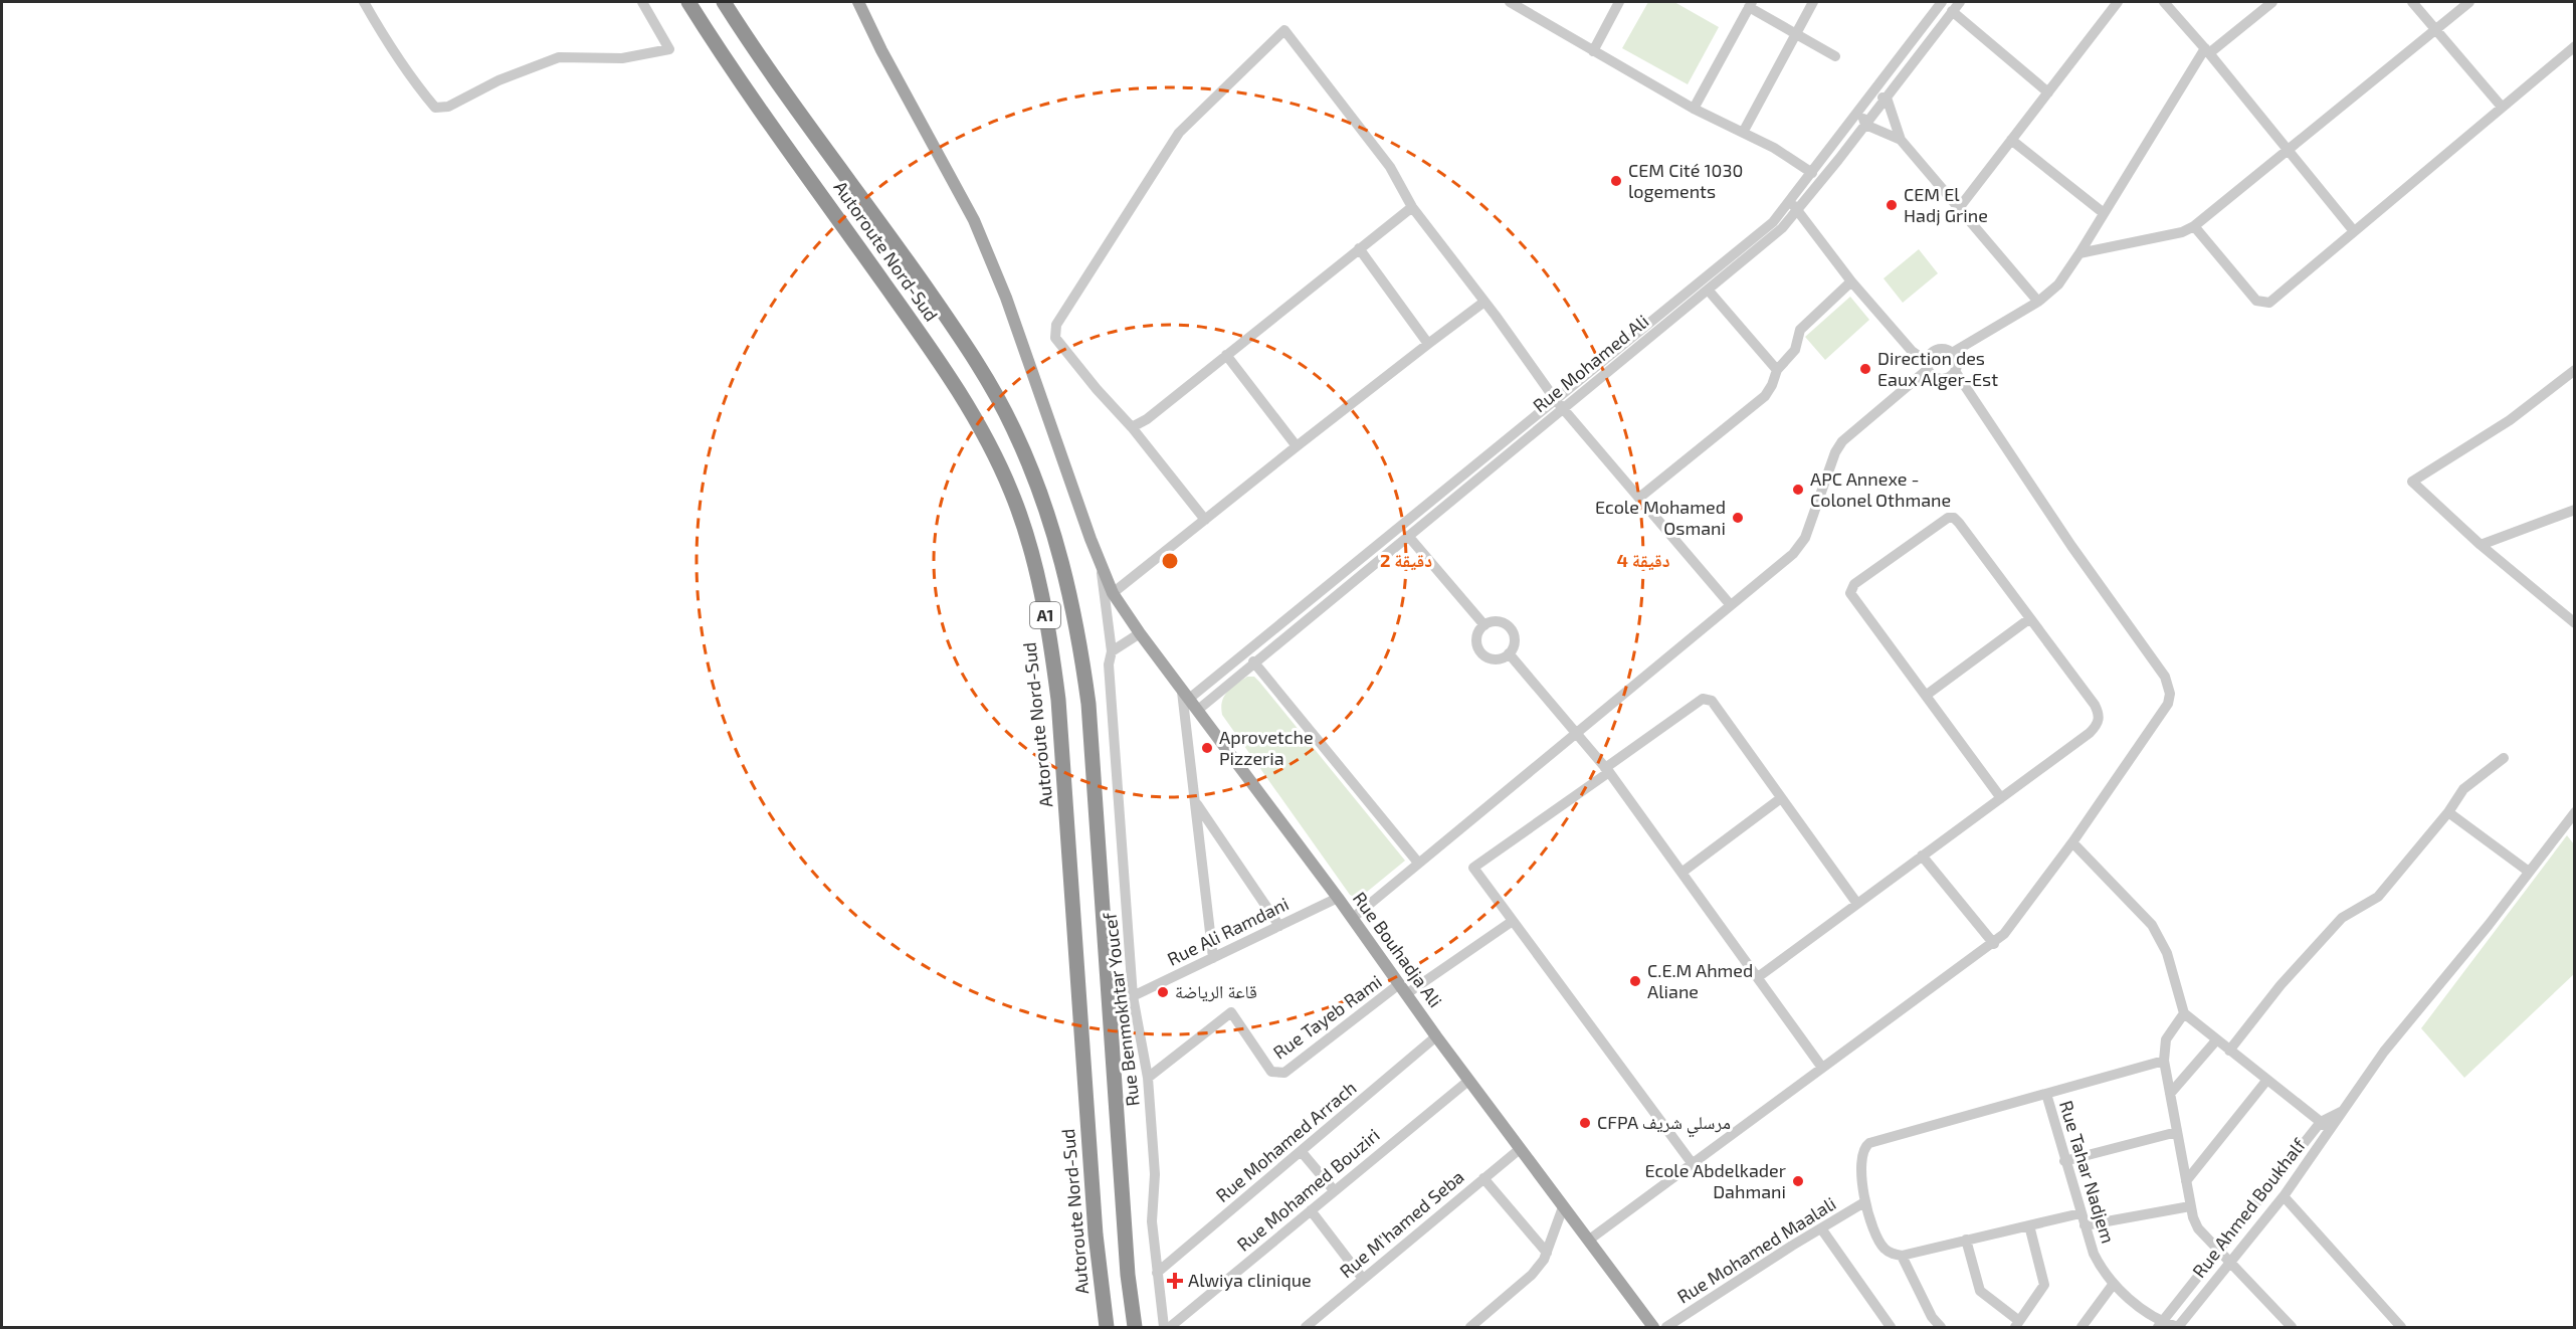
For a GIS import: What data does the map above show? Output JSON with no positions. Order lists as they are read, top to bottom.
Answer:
{
  "streets": {
    "highway": ["Autoroute Nord-Sud", "A1"],
    "main road": ["Rue Bouhadja Ali"],
    "street": [
      "Rue Mohamed Ali",
      "Rue Ali Ramdani",
      "Rue Benmokhtar Youcef",
      "Rue Tayeb Rami",
      "Rue Mohamed Arrach",
      "Rue Tahar Nadjem",
      "Rue Mohamed Bouziri",
      "Rue Ahmed Boukhalf",
      "Rue M'hamed Seba",
      "Rue Mohamed Maalali"
    ]
  },
  "crossings": [
    ["Rue Mohamed Ali", "Rue Bouhadja Ali"],
    ["Rue Ali Ramdani", "Rue Bouhadja Ali"],
    ["Rue Ali Ramdani", "Rue Benmokhtar Youcef"],
    ["Rue Bouhadja Ali", "Rue Benmokhtar Youcef"],
    ["Rue Bouhadja Ali", "Rue Tayeb Rami"],
    ["Rue Bouhadja Ali", "Rue Mohamed Arrach"],
    ["Rue Bouhadja Ali", "Rue Mohamed Bouziri"],
    ["Rue Bouhadja Ali", "Rue M'hamed Seba"],
    ["Rue Benmokhtar Youcef", "Rue Tayeb Rami"],
    ["Rue Benmokhtar Youcef", "Rue Mohamed Arrach"],
    ["Rue Tahar Nadjem", "Rue Ahmed Boukhalf"]
  ],
  "places": {
    "other": [
      "CEM Cité 1030 logements",
      "CEM El Hadj Grine",
      "Direction des Eaux Alger-Est",
      "APC Annexe - Colonel Othmane",
      "Ecole Mohamed Osmani",
      "Aprovetche Pizzeria",
      "C.E.M Ahmed Aliane",
      "قاعة الرياضة",
      "CFPA مرسلي شريف",
      "Ecole Abdelkader Dahmani"
    ],
    "health": ["Alwiya clinique"]
  },
  "rings": ["2 دقيقة", "4 دقيقة"]
}
